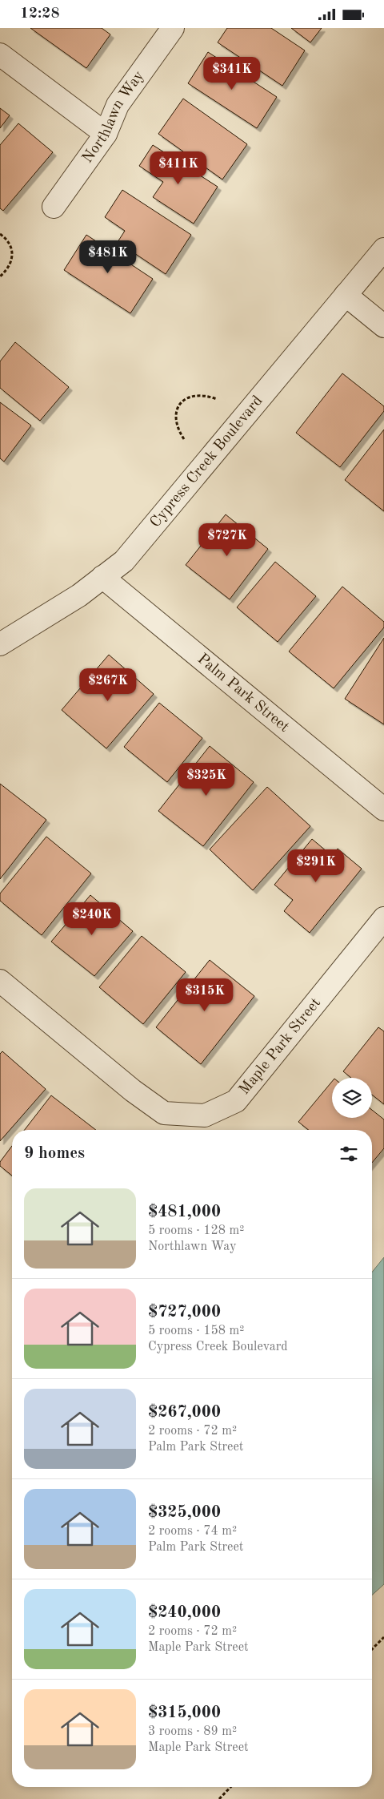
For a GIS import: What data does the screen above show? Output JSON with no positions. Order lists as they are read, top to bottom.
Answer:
{
  "streets": {
    "street": [
      "Northlawn Way",
      "Cypress Creek Boulevard",
      "Palm Park Street",
      "Maple Park Street"
    ]
  },
  "crossings": [
    ["Cypress Creek Boulevard", "Palm Park Street"]
  ],
  "page": {
    "status": "12:28",
    "price": [
      "$341K",
      "$411K",
      "$481K",
      "$727K",
      "$267K",
      "$325K",
      "$291K",
      "$240K",
      "$315K"
    ],
    "heading": "9 homes",
    "list": [
      {
        "name": "$481,000",
        "note": "5 rooms · 128 m² · Northlawn Way"
      },
      {
        "name": "$727,000",
        "note": "5 rooms · 158 m² · Cypress Creek Boulevard"
      },
      {
        "name": "$267,000",
        "note": "2 rooms · 72 m² · Palm Park Street"
      },
      {
        "name": "$325,000",
        "note": "2 rooms · 74 m² · Palm Park Street"
      },
      {
        "name": "$240,000",
        "note": "2 rooms · 72 m² · Maple Park Street"
      },
      {
        "name": "$315,000",
        "note": "3 rooms · 89 m² · Maple Park Street"
      }
    ]
  }
}
